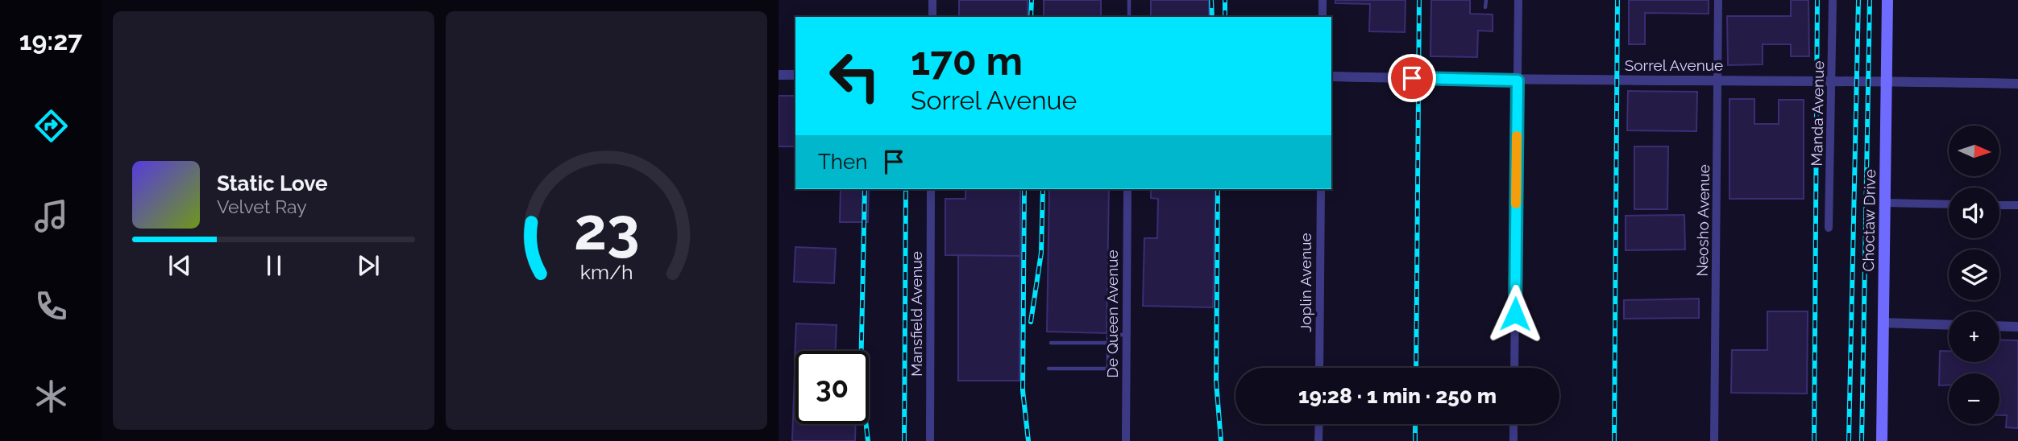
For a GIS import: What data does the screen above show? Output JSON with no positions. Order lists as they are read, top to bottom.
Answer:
{
  "streets": {
    "main road": ["Choctaw Drive"],
    "street": [
      "Sorrel Avenue",
      "Manda Avenue",
      "Neosho Avenue",
      "Joplin Avenue",
      "Mansfield Avenue",
      "De Queen Avenue"
    ]
  },
  "crossings": [
    ["Sorrel Avenue", "Manda Avenue"],
    ["Sorrel Avenue", "Neosho Avenue"],
    ["Sorrel Avenue", "Choctaw Drive"]
  ],
  "north": "right",
  "page": {
    "tabs": "19:27",
    "turn": ["170 m", "Sorrel Avenue"],
    "map_buttons": ["+", "−"],
    "then": "Then",
    "song": ["Static Love", "Velvet Ray"],
    "limit": "30",
    "trip": "19:28 · 1 min · 250 m",
    "gauge": ["23", "km/h"]
  }
}
